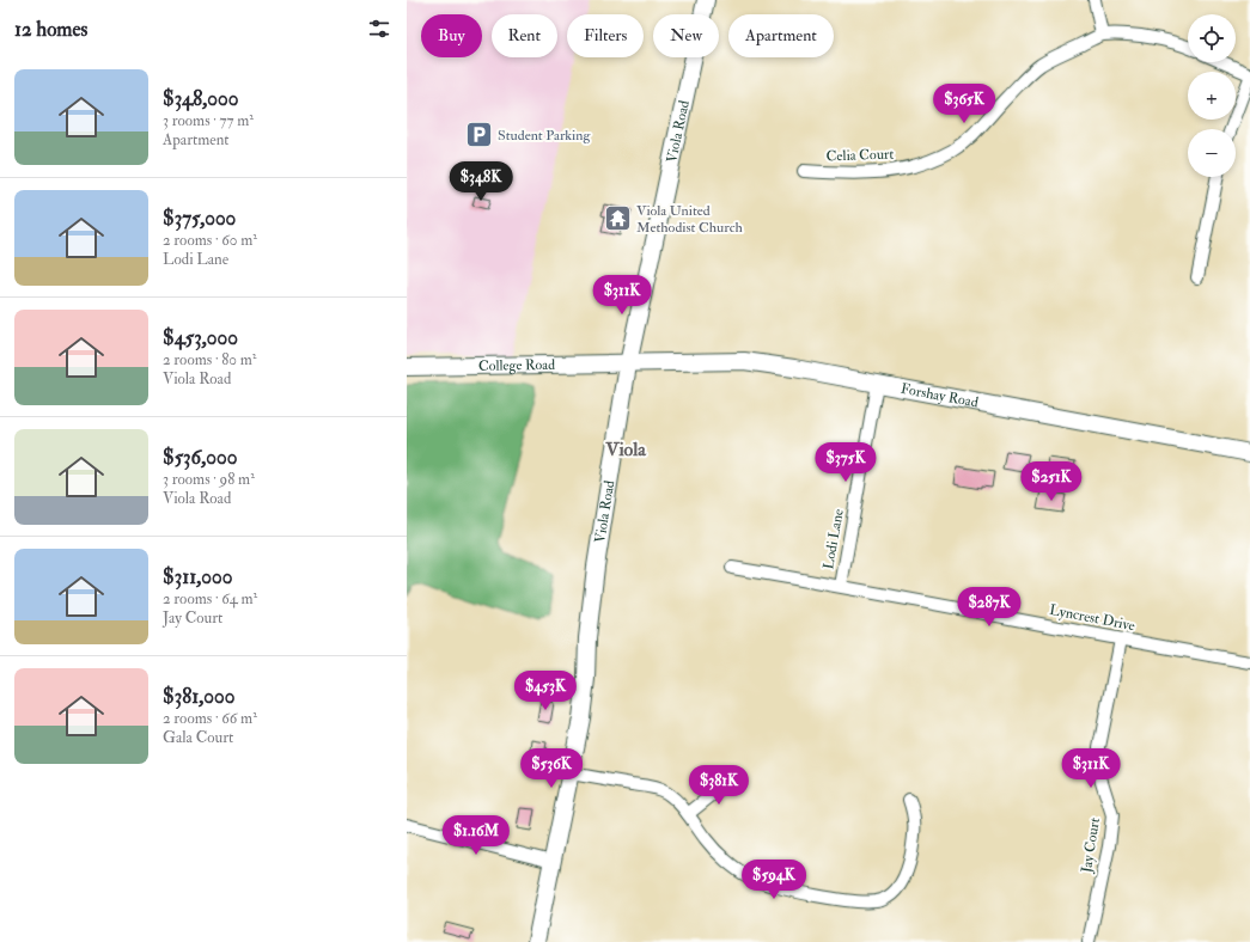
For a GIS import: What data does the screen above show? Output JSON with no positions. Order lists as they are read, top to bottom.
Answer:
{
  "streets": {
    "street": [
      "Viola Road",
      "Celia Court",
      "College Road",
      "Forshay Road",
      "Lodi Lane",
      "Lyncrest Drive",
      "Jay Court"
    ]
  },
  "crossings": [
    ["Viola Road", "College Road"],
    ["Viola Road", "Forshay Road"],
    ["College Road", "Forshay Road"],
    ["Forshay Road", "Lodi Lane"],
    ["Lodi Lane", "Lyncrest Drive"],
    ["Lyncrest Drive", "Jay Court"]
  ],
  "districts": ["Viola"],
  "places": {
    "parking": ["Student Parking"],
    "temple": ["Viola United Methodist Church"]
  },
  "page": {
    "heading": "12 homes",
    "map_buttons": ["+", "−"],
    "chip": [
      "Buy",
      "Rent",
      "Filters",
      "New",
      "Apartment"
    ],
    "list": [
      {
        "name": "$348,000",
        "note": "3 rooms · 77 m² · Apartment"
      },
      {
        "name": "$375,000",
        "note": "2 rooms · 60 m² · Lodi Lane"
      },
      {
        "name": "$453,000",
        "note": "2 rooms · 80 m² · Viola Road"
      },
      {
        "name": "$536,000",
        "note": "3 rooms · 98 m² · Viola Road"
      },
      {
        "name": "$311,000",
        "note": "2 rooms · 64 m² · Jay Court"
      },
      {
        "name": "$381,000",
        "note": "2 rooms · 66 m² · Gala Court"
      }
    ],
    "price": [
      "$365K",
      "$348K",
      "$311K",
      "$375K",
      "$251K",
      "$287K",
      "$453K",
      "$536K",
      "$311K",
      "$381K",
      "$1.16M",
      "$594K"
    ]
  }
}
